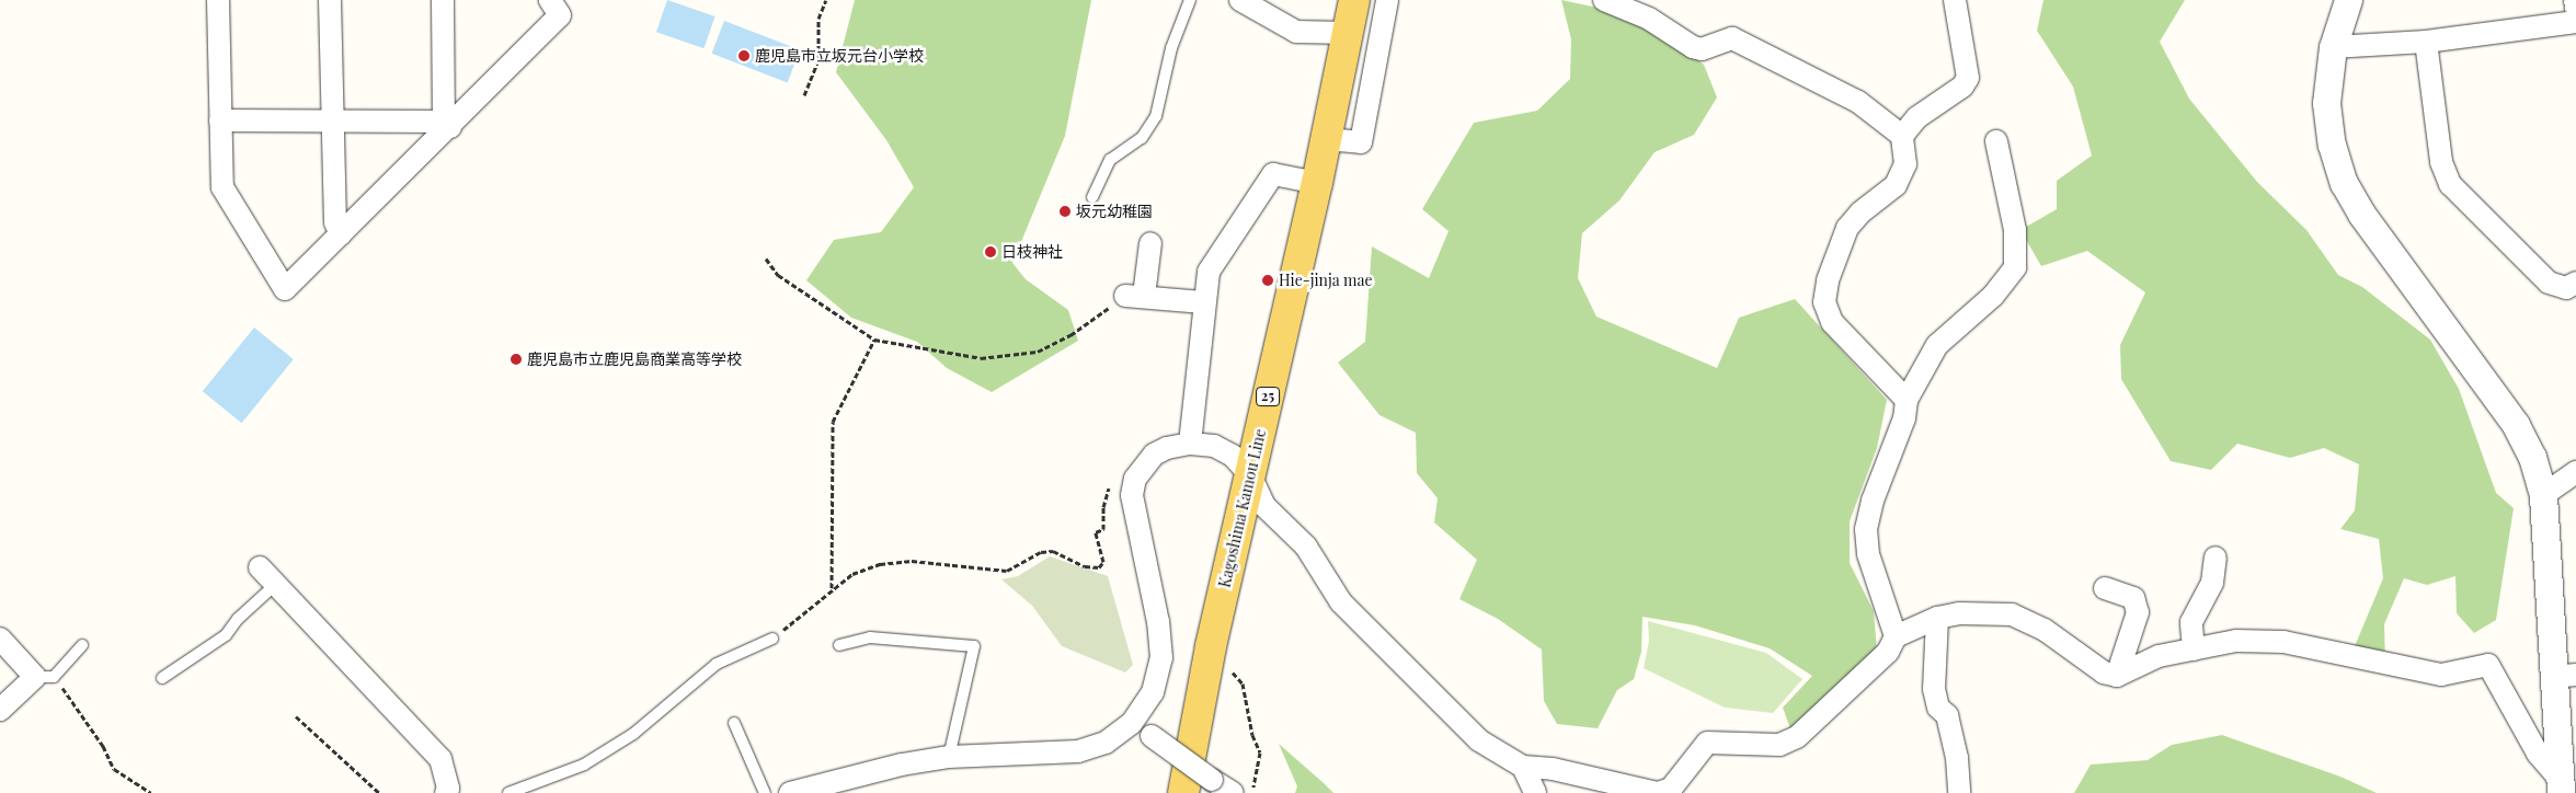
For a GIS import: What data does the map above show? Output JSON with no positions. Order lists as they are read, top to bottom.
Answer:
{
  "streets": {
    "main road": ["25", "Kagoshima Kamou Line"]
  },
  "places": [
    "鹿児島市立坂元台小学校",
    "坂元幼稚園",
    "日枝神社",
    "Hie-jinja mae",
    "鹿児島市立鹿児島商業高等学校"
  ]
}
